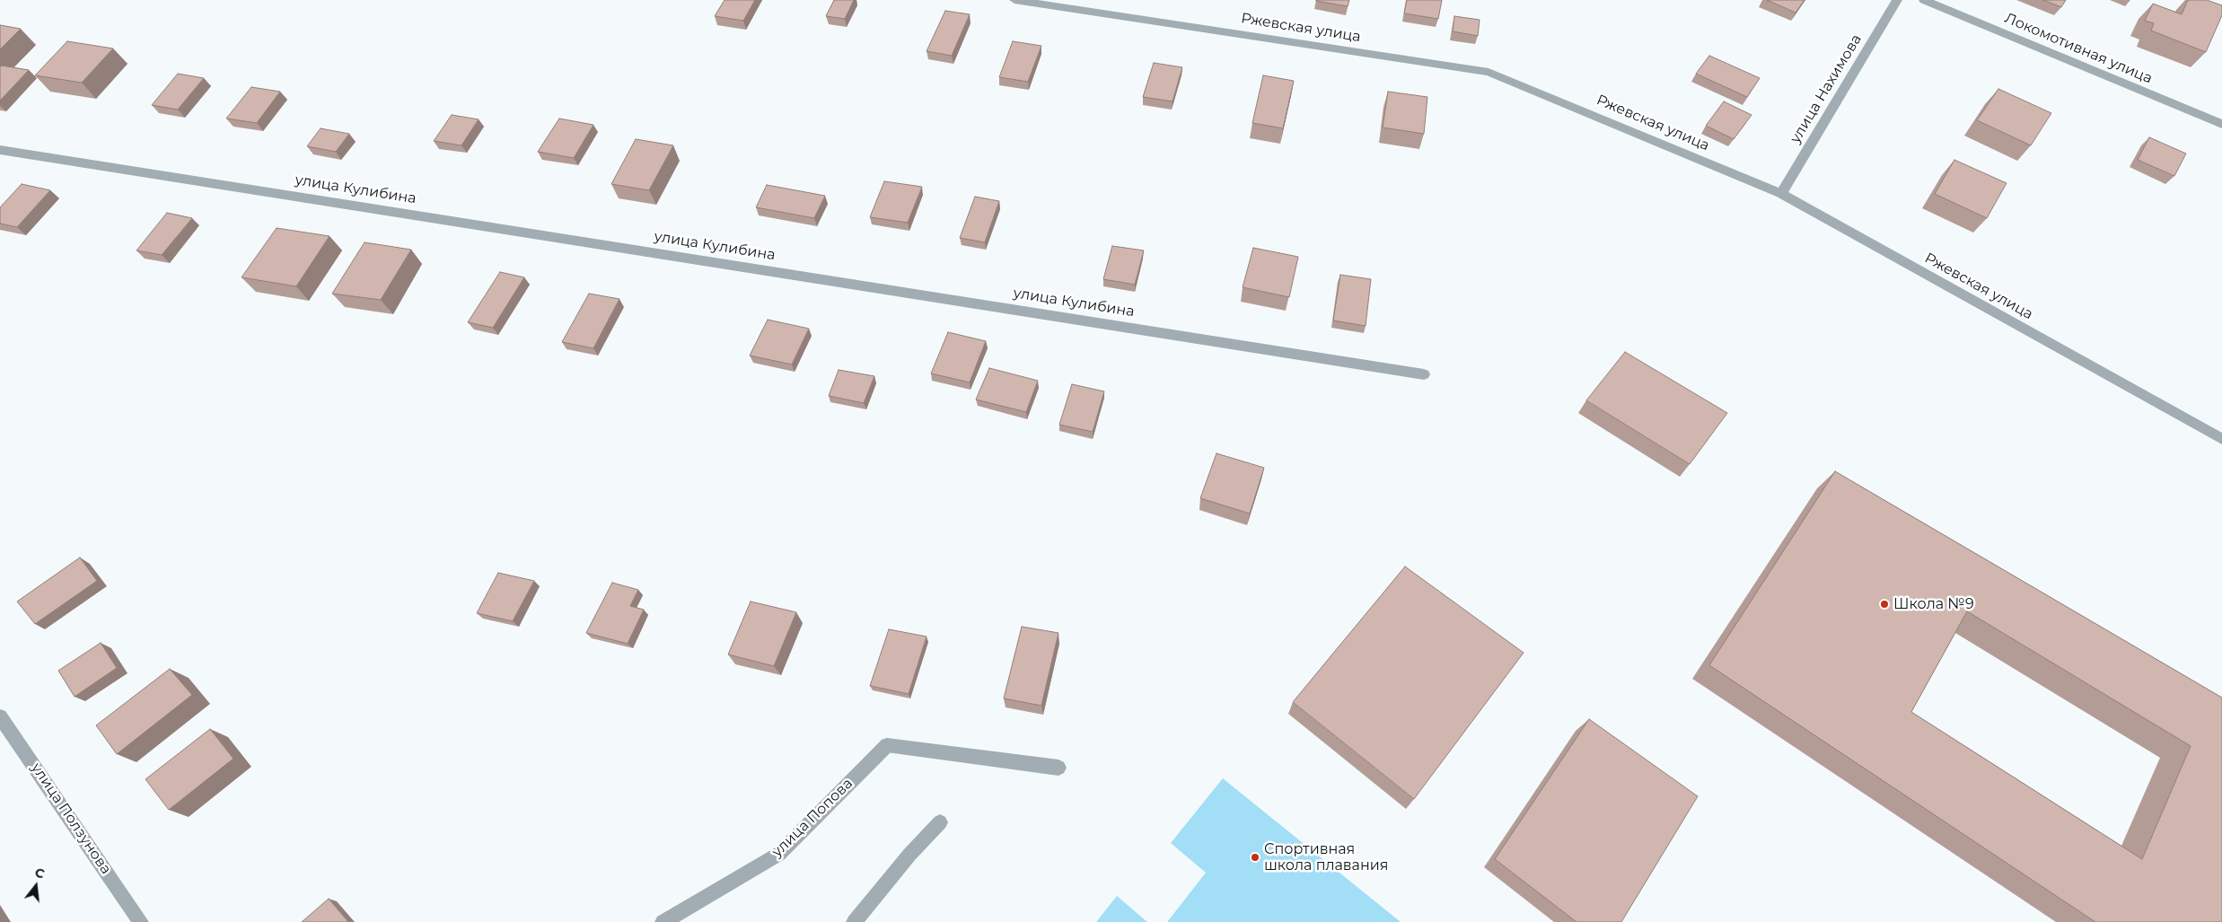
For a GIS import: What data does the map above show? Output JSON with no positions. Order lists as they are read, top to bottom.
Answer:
{
  "streets": {
    "street": [
      "Ржевская улица",
      "Локомотивная улица",
      "улица Нахимова",
      "улица Кулибина",
      "улица Попова",
      "улица Ползунова"
    ]
  },
  "crossings": [
    ["Ржевская улица", "улица Нахимова"]
  ],
  "places": ["Школа №9", "Спортивная школа плавания"],
  "north": "top"
}
